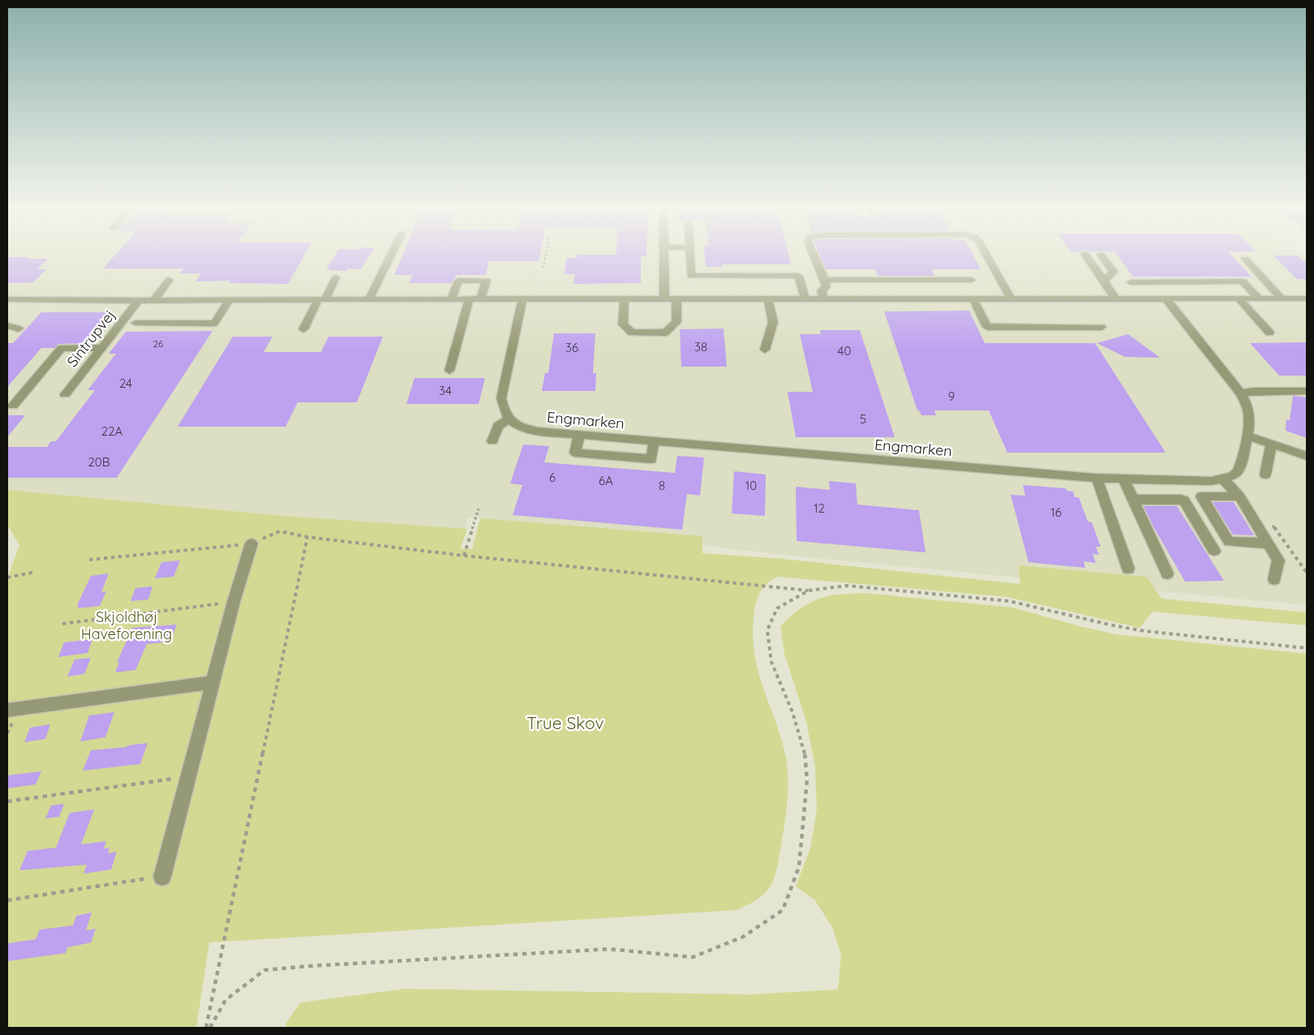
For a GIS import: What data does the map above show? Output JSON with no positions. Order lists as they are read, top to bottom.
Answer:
{
  "streets": {
    "street": ["Sintrupvej", "Engmarken"]
  },
  "parks": ["Skjoldhøj Haveforening", "True Skov"],
  "house_numbers": [
    "26",
    "38",
    "36",
    "40",
    "24",
    "34",
    "9",
    "5",
    "22A",
    "20B",
    "6",
    "6A",
    "8",
    "10",
    "12",
    "16"
  ]
}
